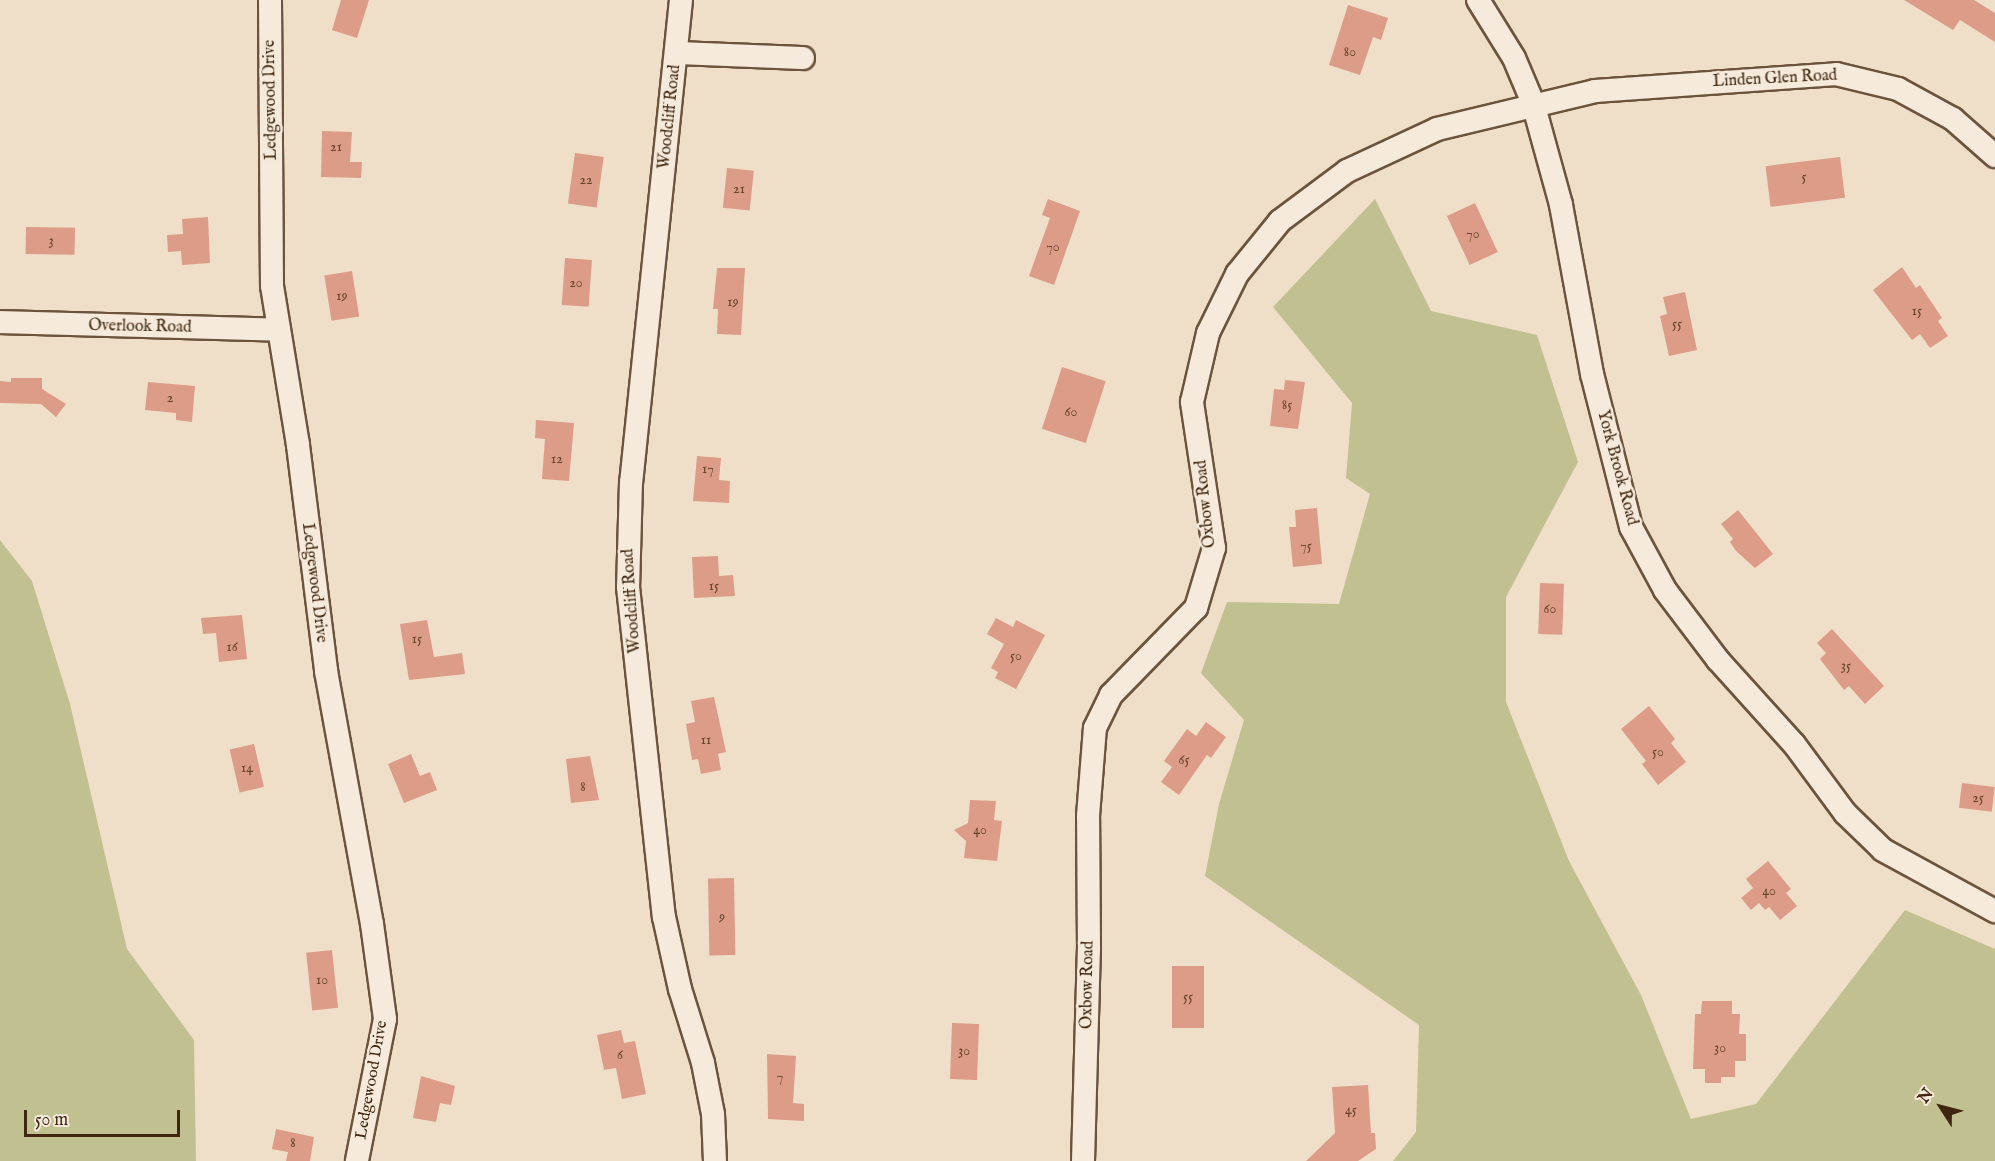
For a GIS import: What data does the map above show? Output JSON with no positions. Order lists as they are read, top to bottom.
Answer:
{
  "streets": {
    "street": [
      "Linden Glen Road",
      "Ledgewood Drive",
      "Woodcliff Road",
      "Overlook Road",
      "York Brook Road",
      "Oxbow Road"
    ]
  },
  "crossings": [
    ["Linden Glen Road", "York Brook Road"],
    ["Linden Glen Road", "Oxbow Road"],
    ["Ledgewood Drive", "Overlook Road"],
    ["York Brook Road", "Oxbow Road"]
  ],
  "house_numbers": [
    "80",
    "21",
    "5",
    "22",
    "21",
    "70",
    "3",
    "70",
    "20",
    "19",
    "19",
    "15",
    "55",
    "2",
    "85",
    "60",
    "12",
    "17",
    "75",
    "15",
    "60",
    "15",
    "16",
    "50",
    "35",
    "11",
    "50",
    "65",
    "14",
    "8",
    "25",
    "40",
    "40",
    "9",
    "10",
    "55",
    "30",
    "30",
    "6",
    "7",
    "45",
    "8"
  ],
  "scale_bar": "50 m",
  "north": "top left"
}
